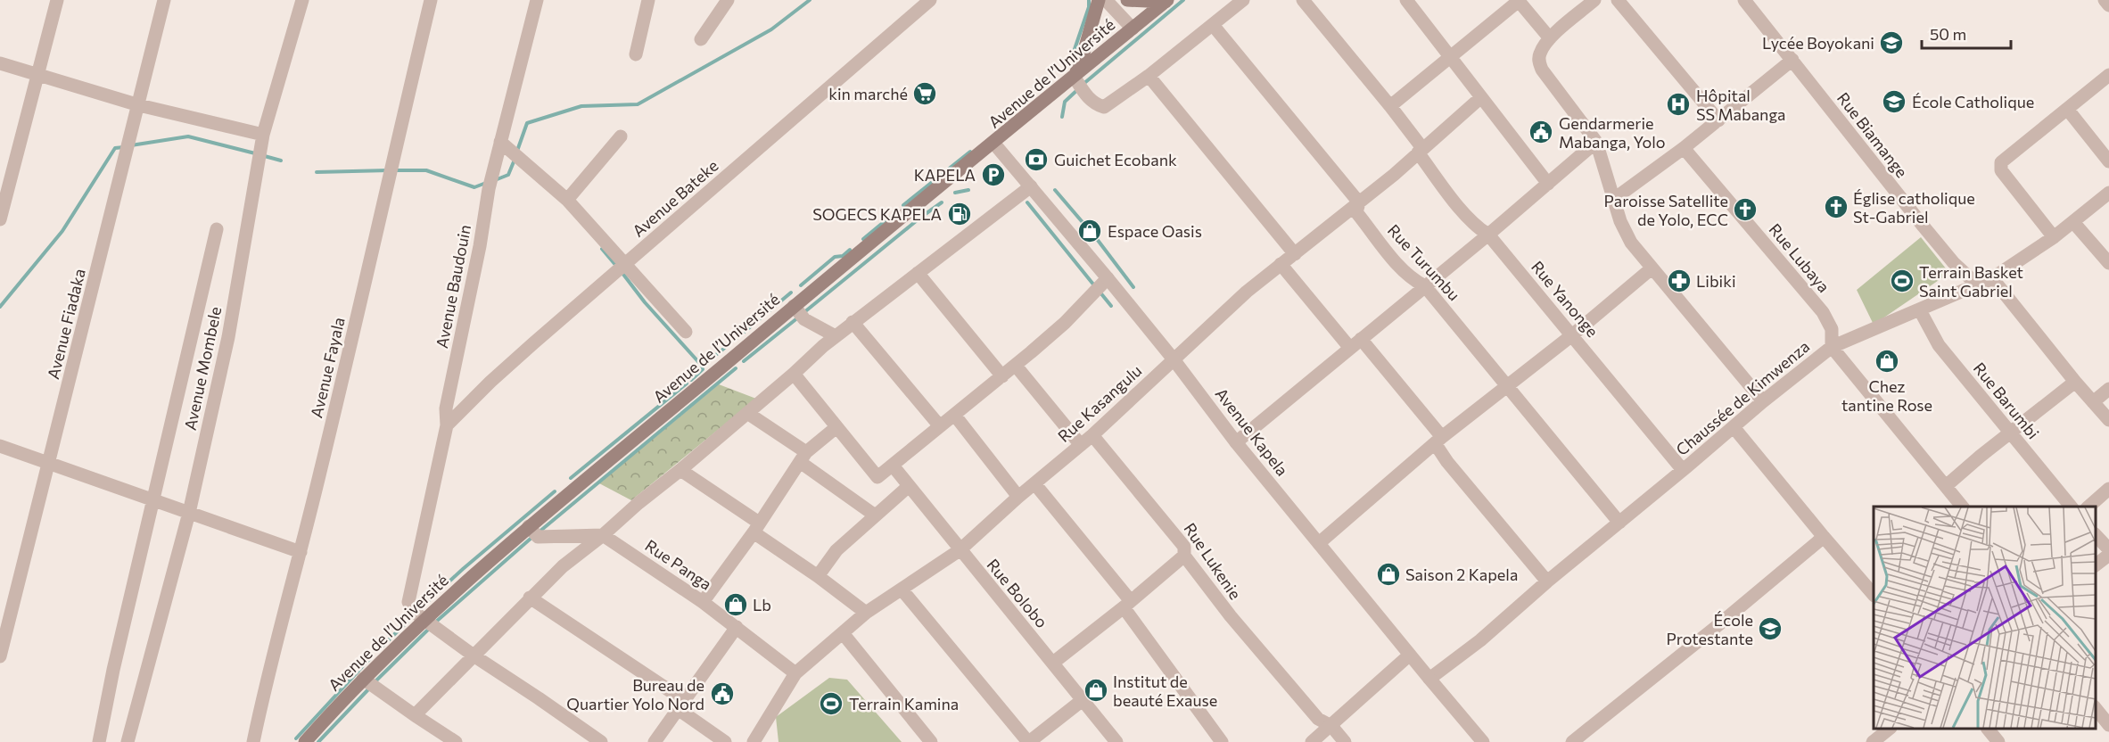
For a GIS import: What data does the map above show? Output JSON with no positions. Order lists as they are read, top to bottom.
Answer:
{
  "streets": {
    "main road": ["Avenue de l’Université"],
    "street": [
      "Rue Biamange",
      "Avenue Bateke",
      "Rue Lubaya",
      "Rue Turumbu",
      "Avenue Baudouin",
      "Rue Yanonge",
      "Avenue Fiadaka",
      "Avenue Fayala",
      "Avenue Mombele",
      "Chaussée de Kimwenza",
      "Rue Barumbi",
      "Rue Kasangulu",
      "Avenue Kapela",
      "Rue Lukenie",
      "Rue Panga",
      "Rue Bolobo"
    ]
  },
  "crossings": [
    ["Avenue de l’Université", "Avenue Baudouin"],
    ["Avenue de l’Université", "Avenue Kapela"],
    ["Rue Biamange", "Chaussée de Kimwenza"],
    ["Avenue Bateke", "Avenue Baudouin"],
    ["Rue Lubaya", "Chaussée de Kimwenza"],
    ["Rue Turumbu", "Chaussée de Kimwenza"],
    ["Rue Turumbu", "Rue Kasangulu"],
    ["Rue Yanonge", "Chaussée de Kimwenza"],
    ["Rue Yanonge", "Rue Kasangulu"],
    ["Chaussée de Kimwenza", "Rue Barumbi"],
    ["Chaussée de Kimwenza", "Avenue Kapela"],
    ["Rue Kasangulu", "Avenue Kapela"],
    ["Rue Kasangulu", "Rue Lukenie"],
    ["Rue Kasangulu", "Rue Panga"],
    ["Rue Kasangulu", "Rue Bolobo"]
  ],
  "places": {
    "school or university": ["Lycée Boyokani", "École Catholique", "École Protestante"],
    "supermarket": ["kin marché"],
    "hospital": ["Hôpital SS Mabanga"],
    "public building": ["Gendarmerie Mabanga, Yolo", "Bureau de Quartier Yolo Nord"],
    "bank": ["Guichet Ecobank"],
    "parking": ["KAPELA"],
    "church": ["Église catholique St-Gabriel", "Paroisse Satellite de Yolo, ECC"],
    "fuel station": ["SOGECS KAPELA"],
    "shop": [
      "Espace Oasis",
      "Chez tantine Rose",
      "Saison 2 Kapela",
      "Lb",
      "Institut de beauté Exause"
    ],
    "pharmacy": ["Libiki"],
    "sports": ["Terrain Basket Saint Gabriel", "Terrain Kamina"]
  },
  "scale_bar": "50 m"
}
